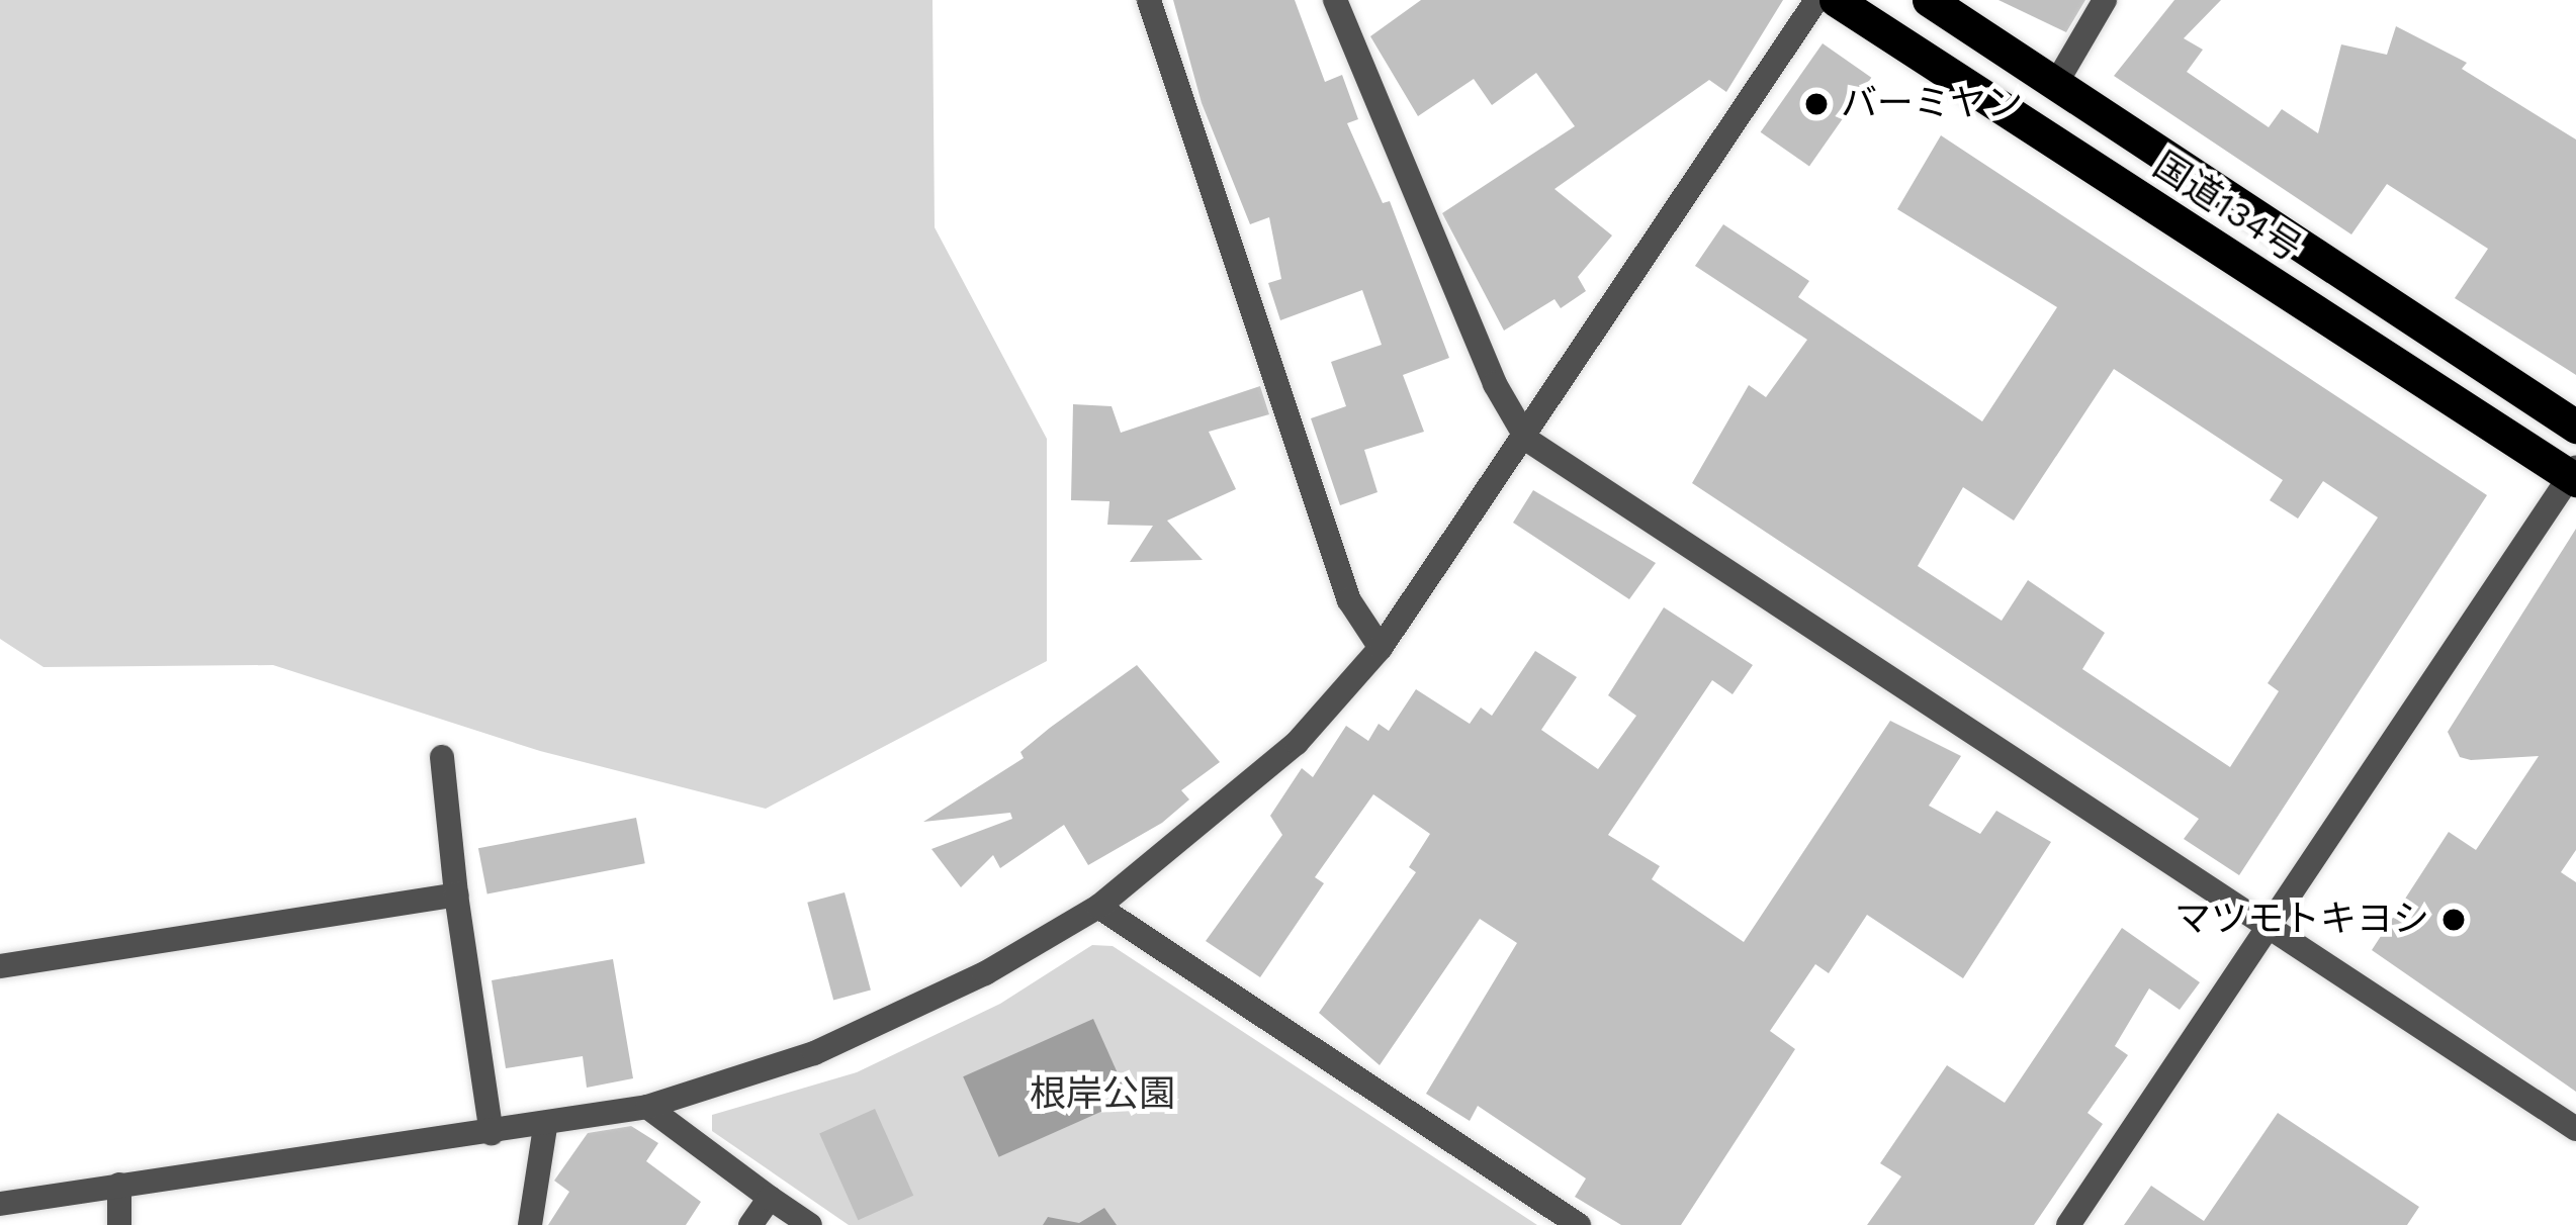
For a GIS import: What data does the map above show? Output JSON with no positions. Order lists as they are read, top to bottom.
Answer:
{
  "streets": {
    "highway": ["国道134号"]
  },
  "parks": ["根岸公園"],
  "places": ["バーミヤン", "マツモトキヨシ"]
}
